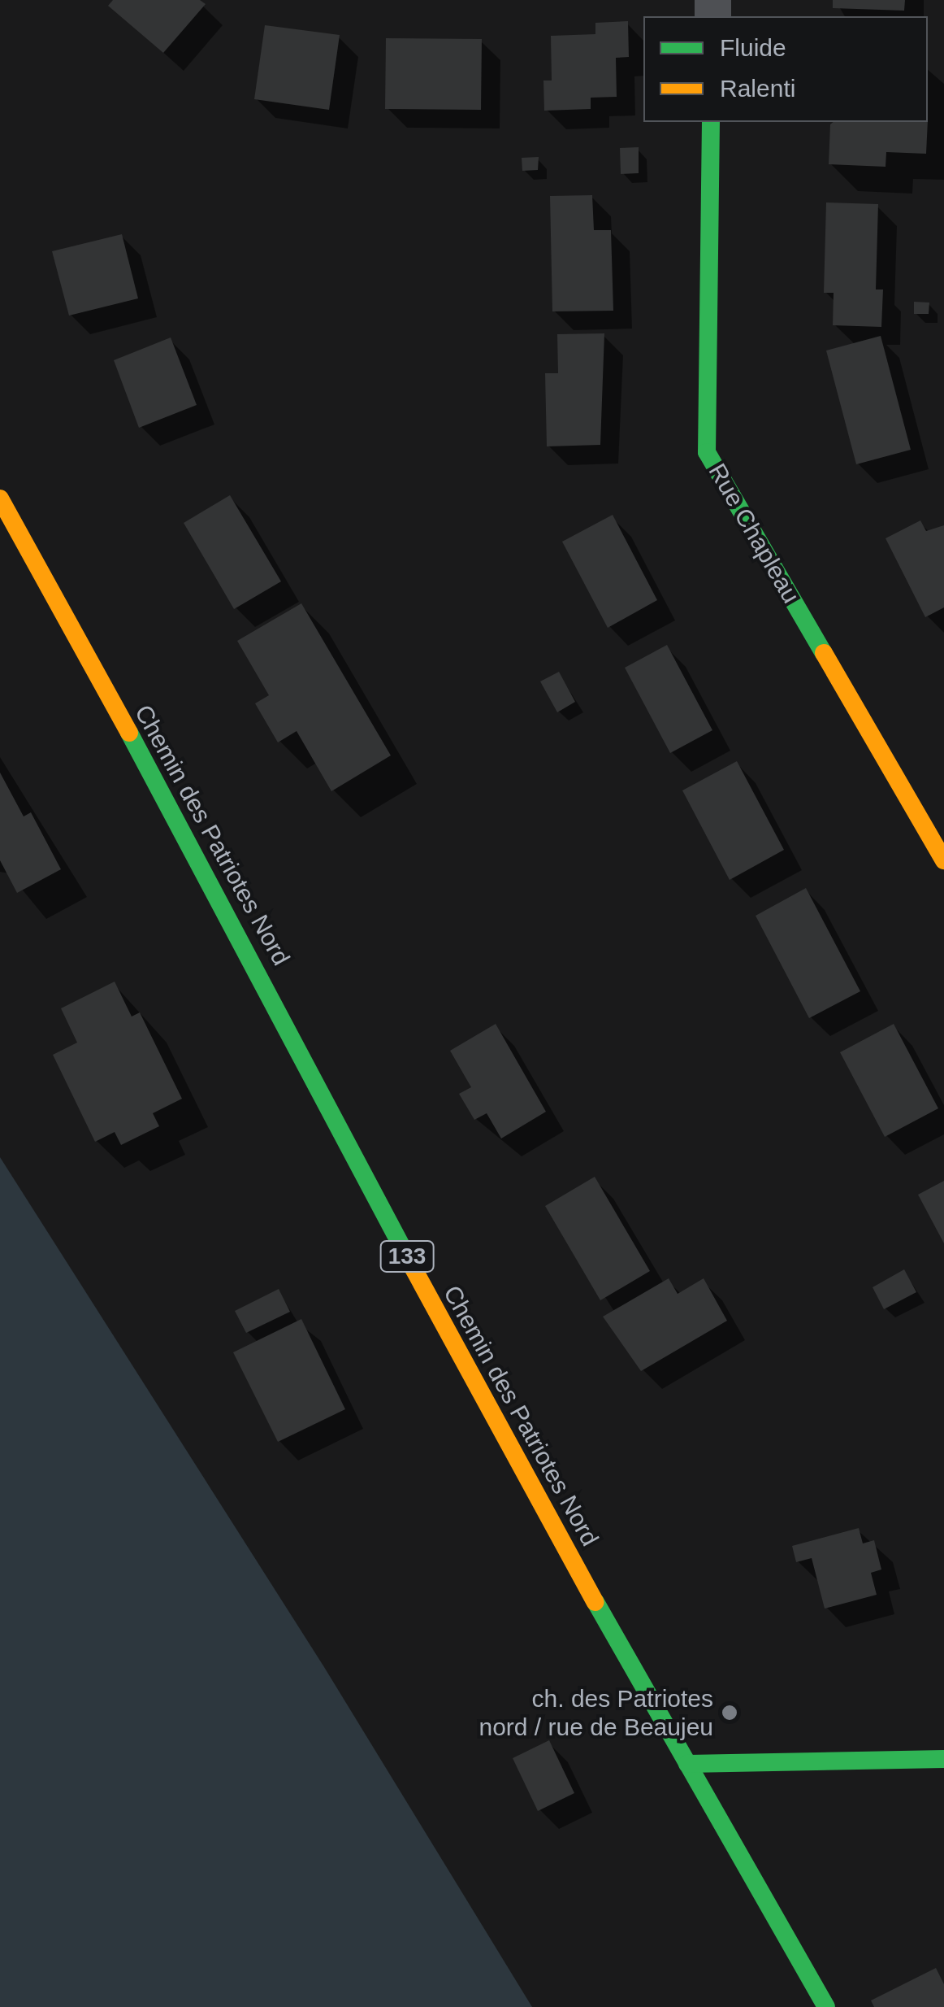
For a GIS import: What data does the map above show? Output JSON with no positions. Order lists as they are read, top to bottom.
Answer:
{
  "streets": {
    "main road": ["Rue Chapleau", "Chemin des Patriotes Nord", "133"]
  },
  "places": ["ch. des Patriotes nord / rue de Beaujeu"],
  "legend": ["Fluide", "Ralenti"]
}
